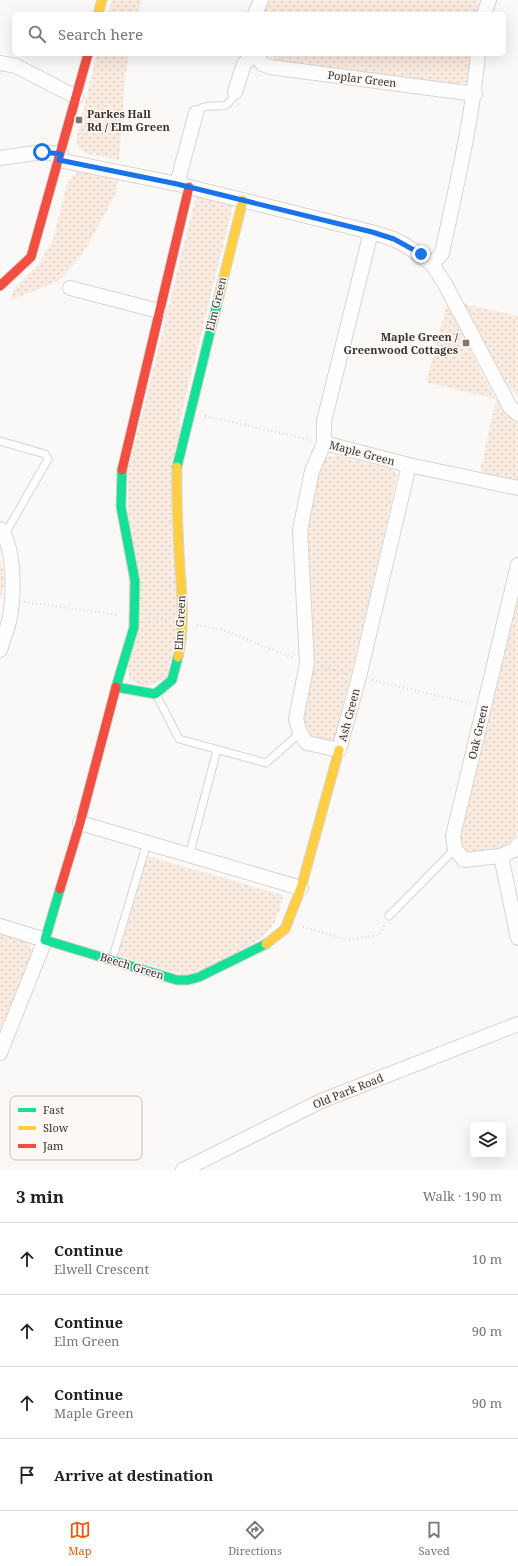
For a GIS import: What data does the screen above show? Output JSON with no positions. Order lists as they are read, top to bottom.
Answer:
{
  "streets": {
    "street": [
      "Poplar Green",
      "Elm Green",
      "Maple Green",
      "Ash Green",
      "Oak Green",
      "Beech Green",
      "Old Park Road"
    ]
  },
  "crossings": [
    ["Maple Green", "Ash Green"],
    ["Ash Green", "Beech Green"]
  ],
  "places": {
    "transit": ["Parkes Hall Rd / Elm Green", "Maple Green / Greenwood Cottages"]
  },
  "legend": ["Fast", "Slow", "Jam"],
  "page": {
    "search": "Search here",
    "heading": ["3 min", "Walk · 190 m"],
    "list": [
      ["Continue", "Elwell Crescent", "10 m"],
      ["Continue", "Elm Green", "90 m"],
      ["Continue", "Maple Green", "90 m"],
      "Arrive at destination"
    ],
    "nav": ["Map", "Directions", "Saved"]
  }
}
